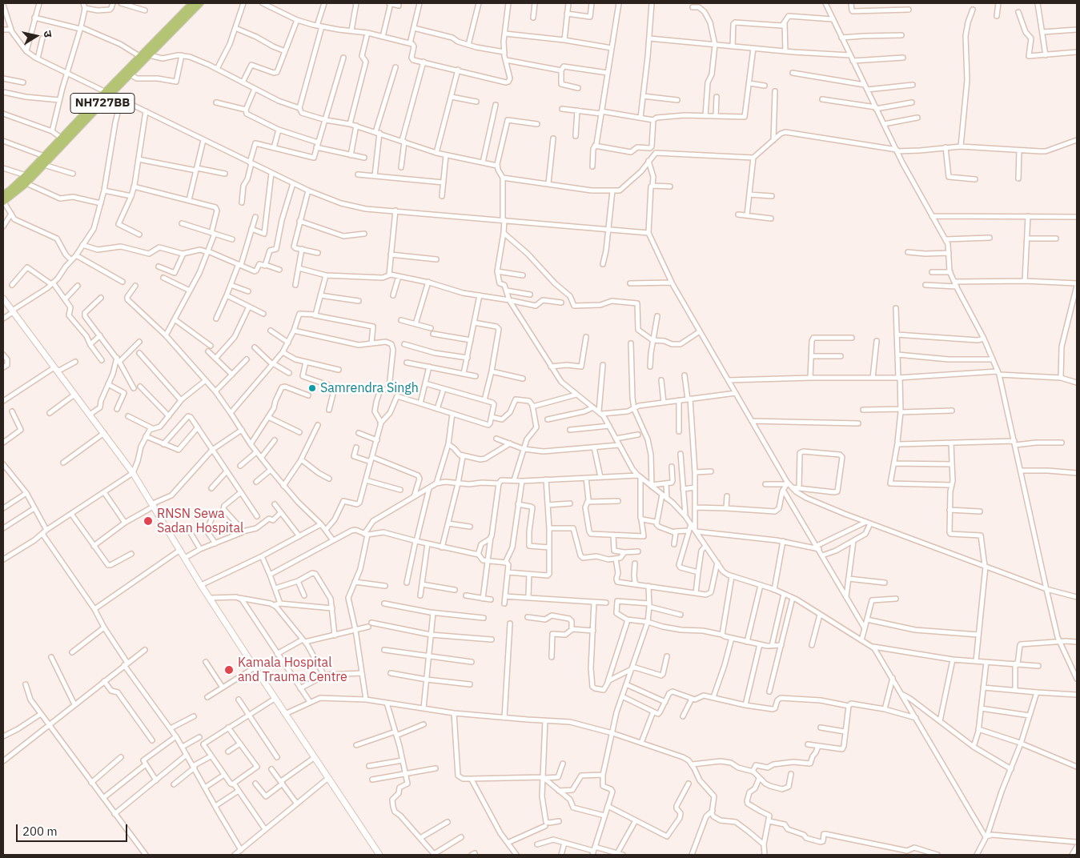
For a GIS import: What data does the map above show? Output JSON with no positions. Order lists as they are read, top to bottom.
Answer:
{
  "streets": {
    "highway": ["NH727BB"]
  },
  "places": ["Samrendra Singh", "RNSN Sewa Sadan Hospital", "Kamala Hospital and Trauma Centre"],
  "scale_bar": "200 m",
  "north": "right"
}
